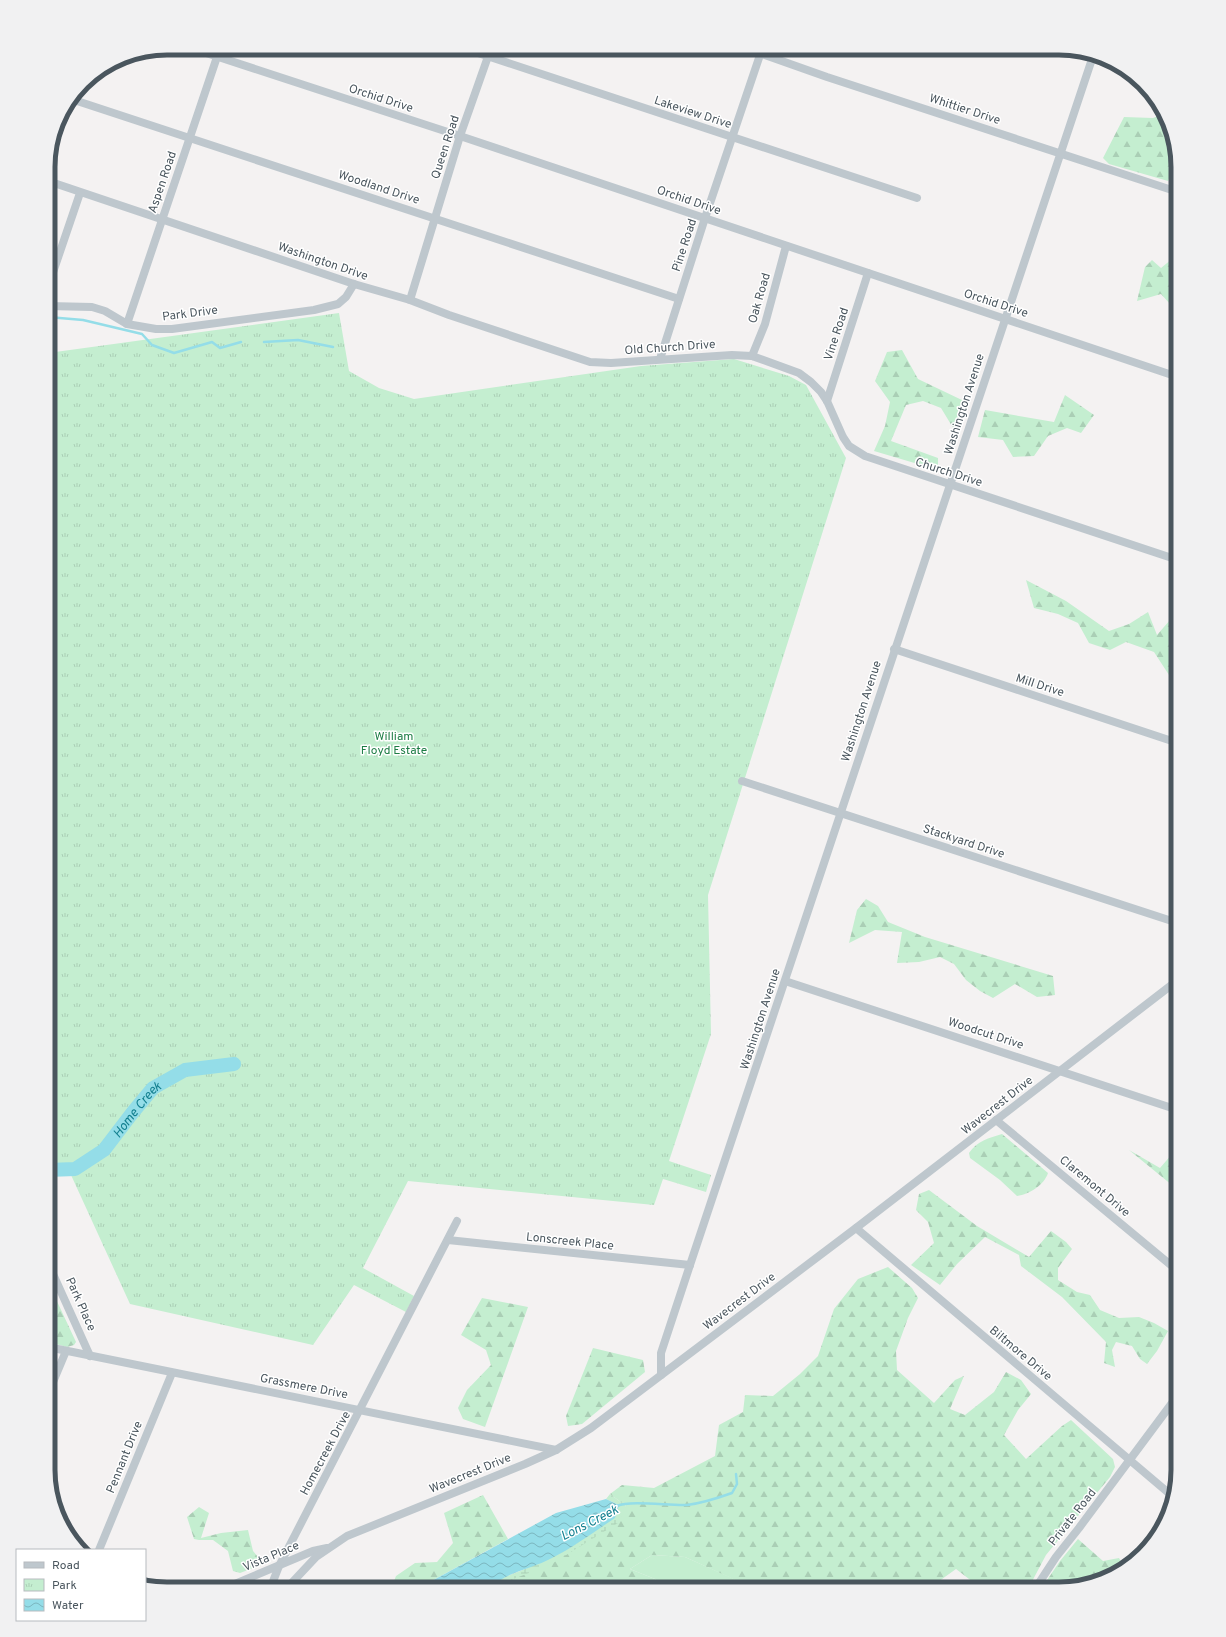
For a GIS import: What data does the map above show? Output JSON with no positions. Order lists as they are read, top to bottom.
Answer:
{
  "streets": {
    "street": [
      "Orchid Drive",
      "Whittier Drive",
      "Lakeview Drive",
      "Queen Road",
      "Aspen Road",
      "Woodland Drive",
      "Pine Road",
      "Washington Drive",
      "Oak Road",
      "Park Drive",
      "Vine Road",
      "Old Church Drive",
      "Washington Avenue",
      "Church Drive",
      "Mill Drive",
      "Stackyard Drive",
      "Woodcut Drive",
      "Wavecrest Drive",
      "Claremont Drive",
      "Lonscreek Place",
      "Park Place",
      "Biltmore Drive",
      "Grassmere Drive",
      "Homecreek Drive",
      "Pennant Drive",
      "Private Road",
      "Vista Place"
    ]
  },
  "crossings": [
    ["Orchid Drive", "Queen Road"],
    ["Orchid Drive", "Aspen Road"],
    ["Orchid Drive", "Pine Road"],
    ["Orchid Drive", "Oak Road"],
    ["Orchid Drive", "Vine Road"],
    ["Orchid Drive", "Washington Avenue"],
    ["Whittier Drive", "Washington Avenue"],
    ["Lakeview Drive", "Queen Road"],
    ["Lakeview Drive", "Pine Road"],
    ["Queen Road", "Woodland Drive"],
    ["Queen Road", "Washington Drive"],
    ["Aspen Road", "Woodland Drive"],
    ["Aspen Road", "Washington Drive"],
    ["Aspen Road", "Park Drive"],
    ["Woodland Drive", "Pine Road"],
    ["Pine Road", "Old Church Drive"],
    ["Washington Drive", "Park Drive"],
    ["Washington Drive", "Old Church Drive"],
    ["Oak Road", "Old Church Drive"],
    ["Oak Road", "Church Drive"],
    ["Vine Road", "Church Drive"],
    ["Old Church Drive", "Church Drive"],
    ["Washington Avenue", "Church Drive"],
    ["Washington Avenue", "Mill Drive"],
    ["Washington Avenue", "Stackyard Drive"],
    ["Washington Avenue", "Woodcut Drive"],
    ["Washington Avenue", "Wavecrest Drive"],
    ["Washington Avenue", "Lonscreek Place"],
    ["Woodcut Drive", "Wavecrest Drive"],
    ["Wavecrest Drive", "Claremont Drive"],
    ["Wavecrest Drive", "Biltmore Drive"],
    ["Wavecrest Drive", "Grassmere Drive"],
    ["Wavecrest Drive", "Vista Place"],
    ["Lonscreek Place", "Homecreek Drive"],
    ["Park Place", "Grassmere Drive"],
    ["Biltmore Drive", "Private Road"],
    ["Grassmere Drive", "Homecreek Drive"],
    ["Grassmere Drive", "Pennant Drive"],
    ["Homecreek Drive", "Vista Place"]
  ],
  "water": ["Home Creek", "Lons Creek"],
  "parks": ["William Floyd Estate"],
  "legend": ["Road", "Park", "Water"]
}
